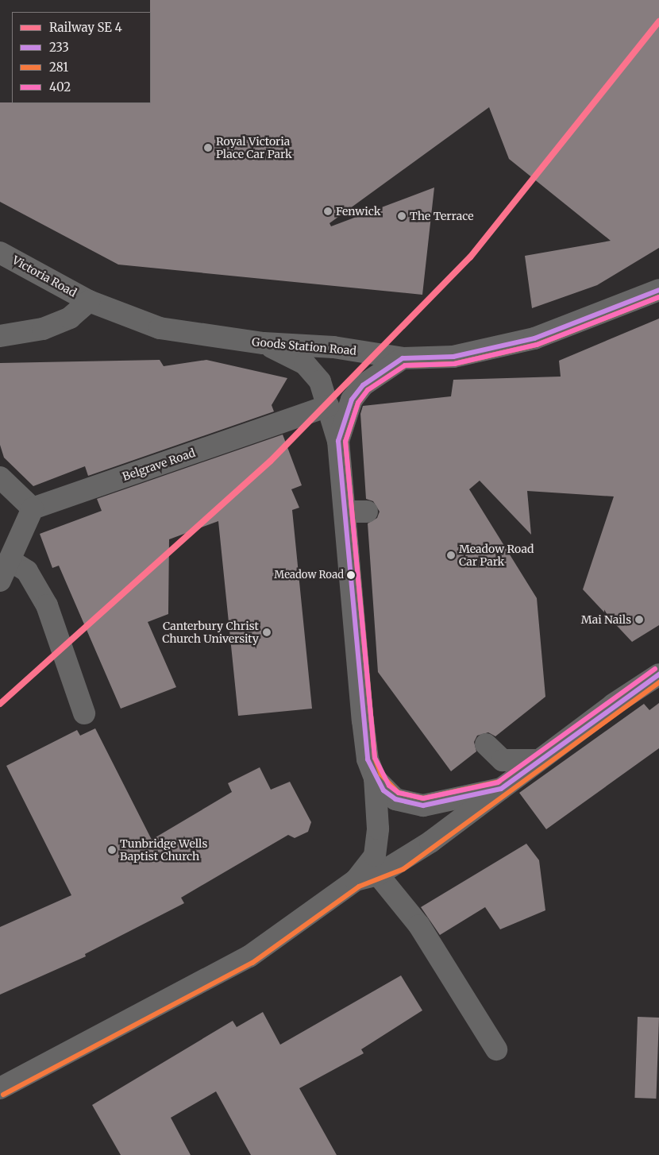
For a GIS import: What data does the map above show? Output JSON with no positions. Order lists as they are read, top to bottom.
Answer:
{
  "streets": {
    "street": ["Victoria Road", "Goods Station Road", "Belgrave Road"]
  },
  "crossings": [
    ["Victoria Road", "Goods Station Road"]
  ],
  "places": [
    "Royal Victoria Place Car Park",
    "Fenwick",
    "The Terrace",
    "Meadow Road Car Park",
    "Meadow Road",
    "Mai Nails",
    "Canterbury Christ Church University",
    "Tunbridge Wells Baptist Church"
  ],
  "lines": ["transit line 233", "transit line 281", "transit line 402"],
  "legend": [
    "Railway SE 4",
    "233",
    "281",
    "402"
  ]
}
